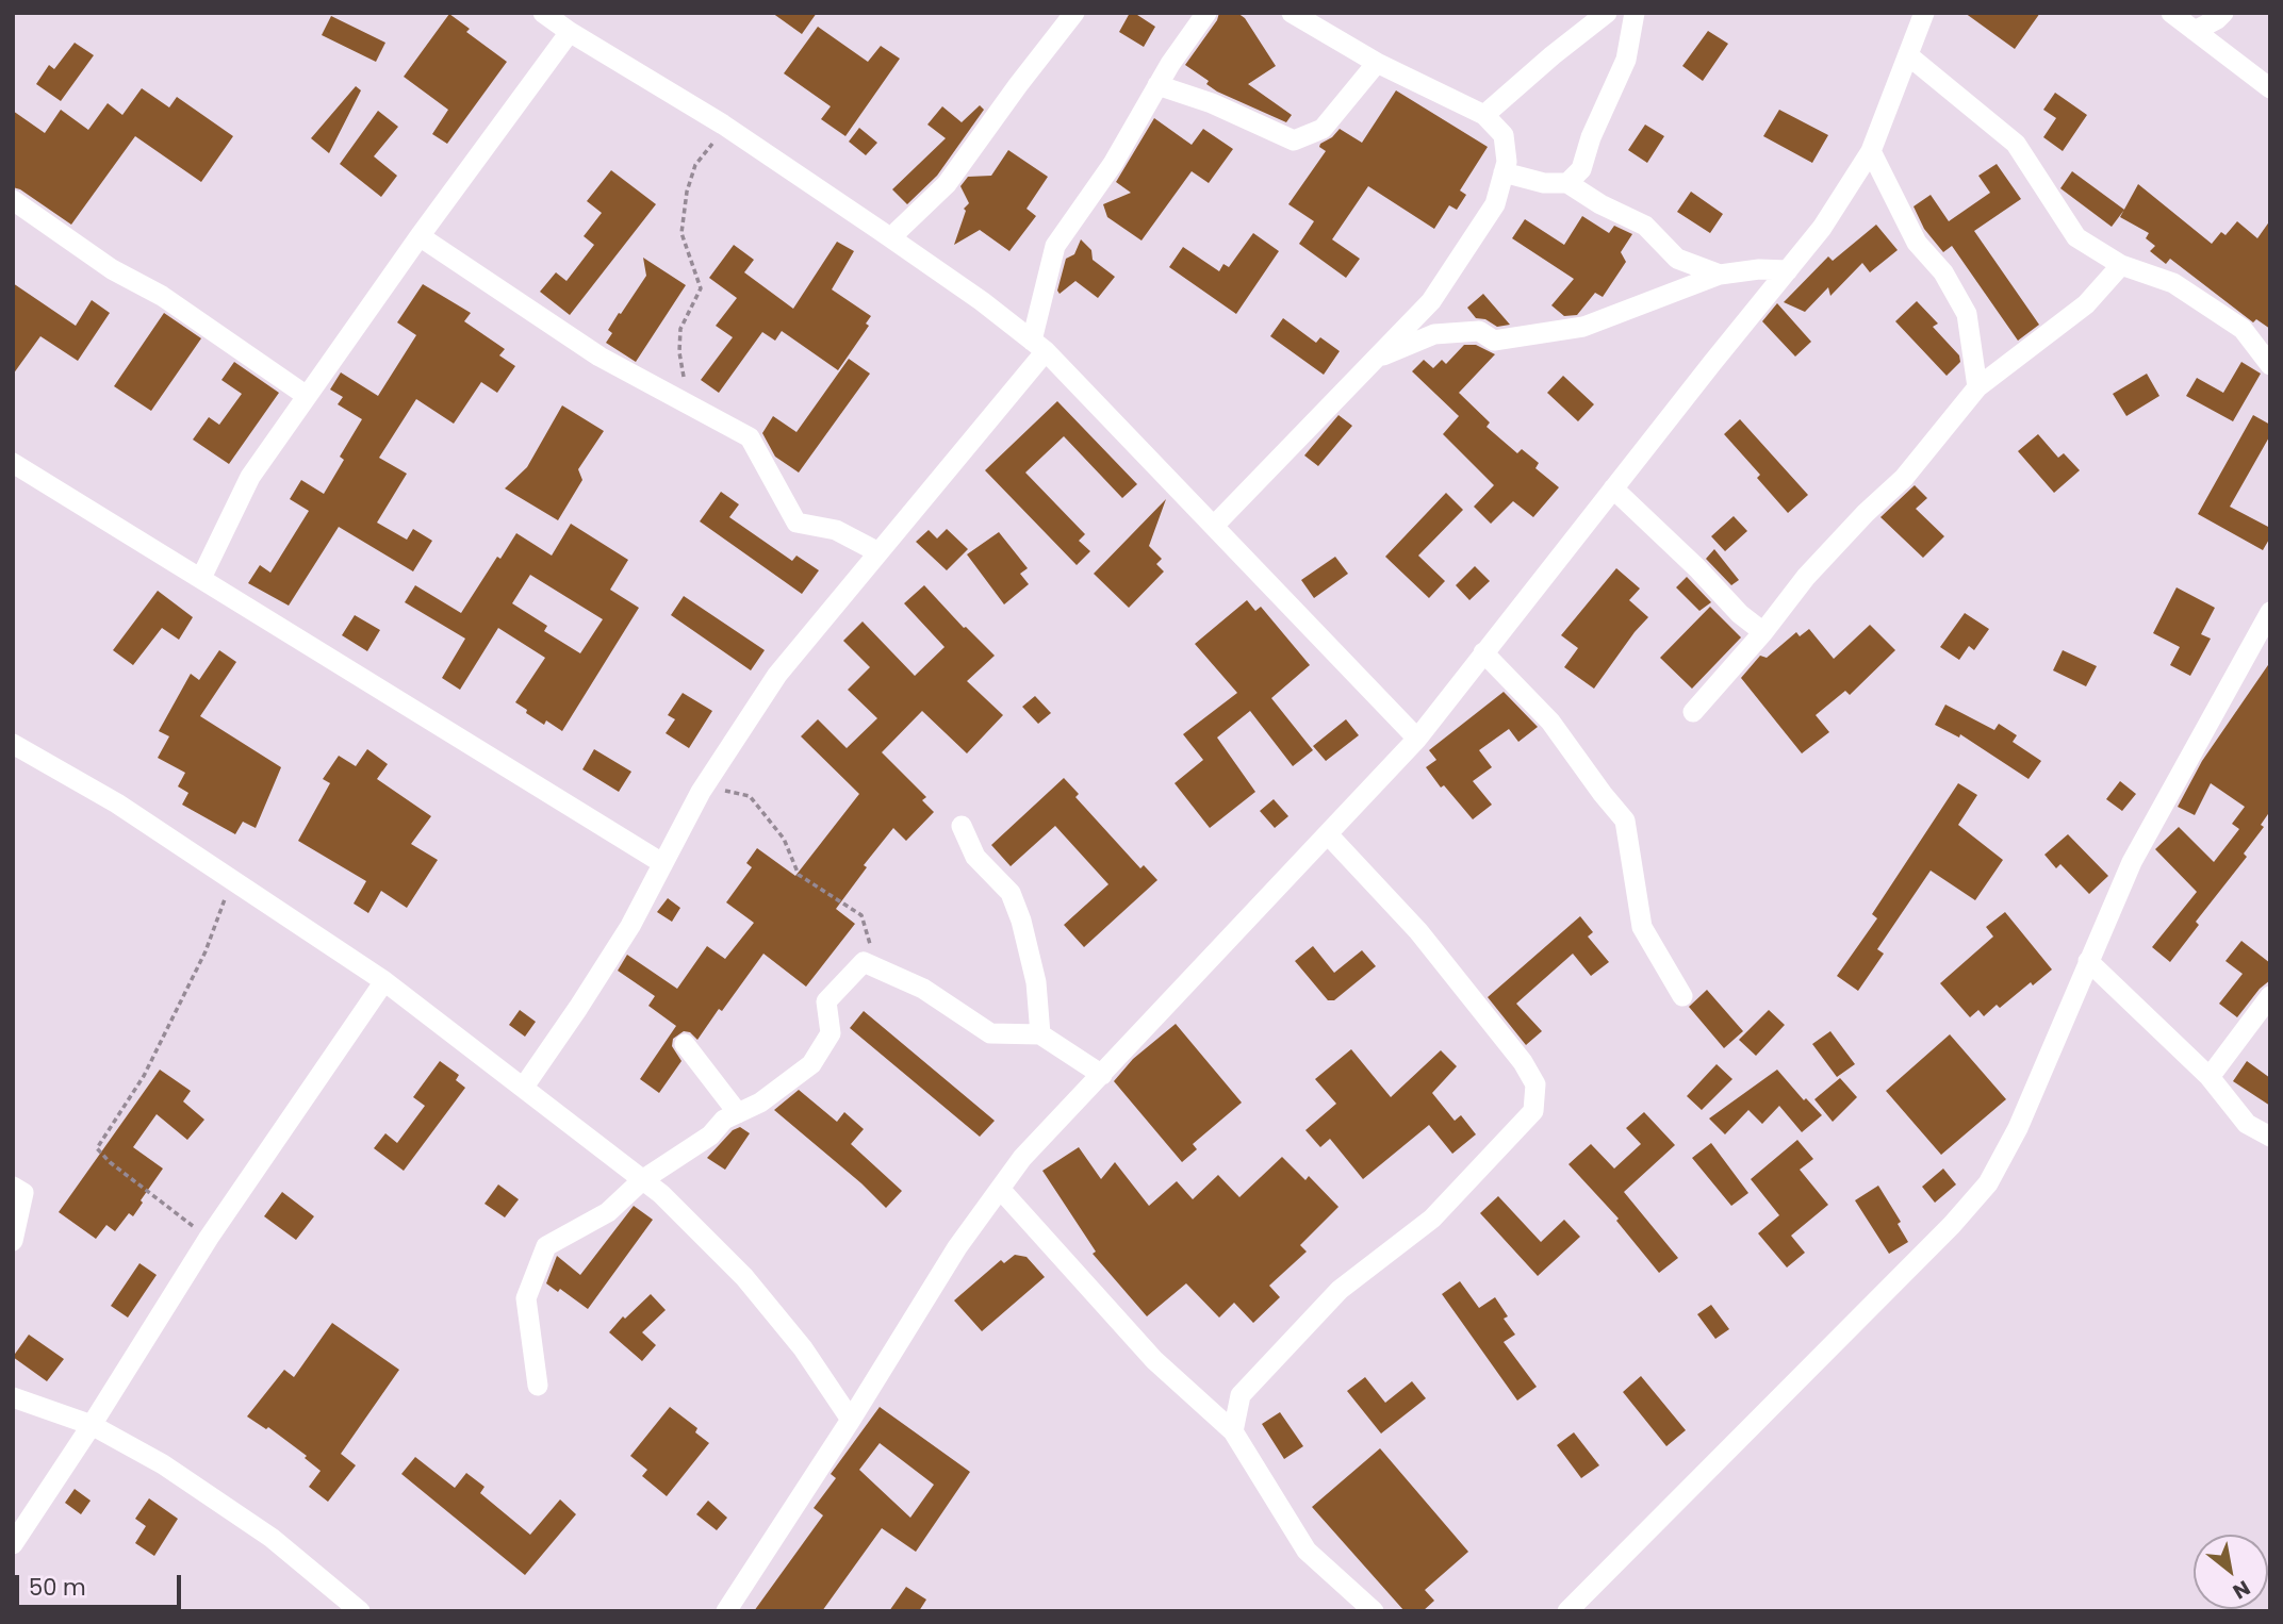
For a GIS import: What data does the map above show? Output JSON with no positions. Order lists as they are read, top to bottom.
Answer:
{
  "scale_bar": "50 m",
  "north": "bottom right"
}
